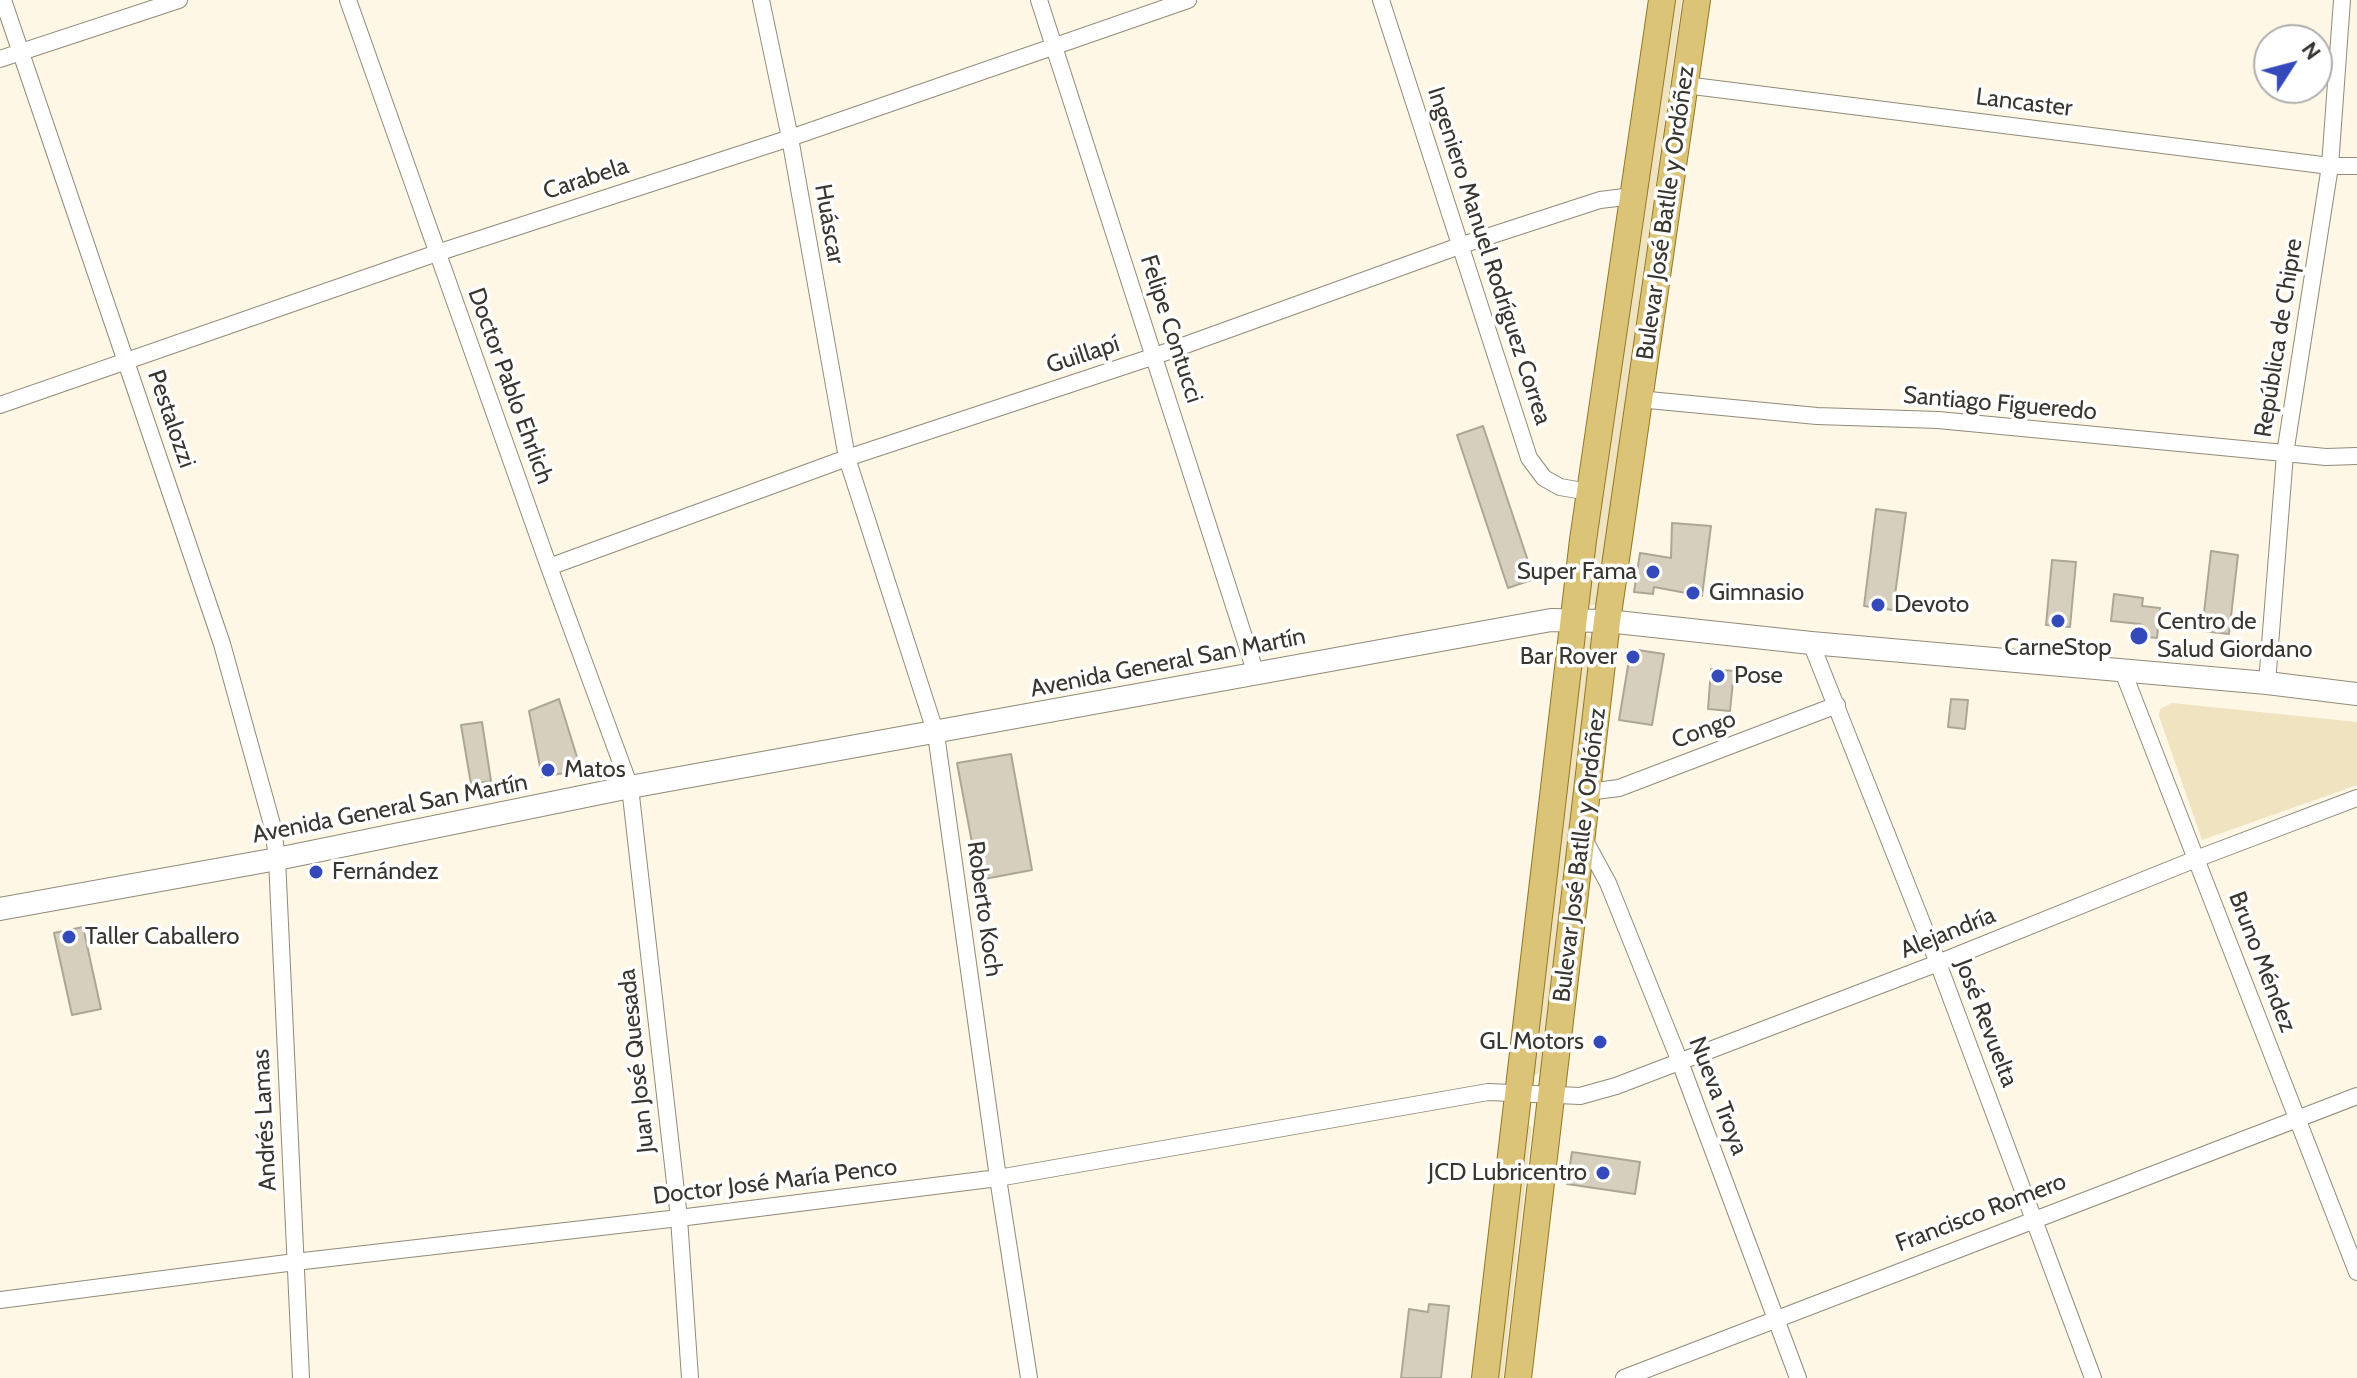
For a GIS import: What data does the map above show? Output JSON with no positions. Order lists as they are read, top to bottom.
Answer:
{
  "streets": {
    "main road": ["Bulevar José Batlle y Ordóñez", "Avenida General San Martín"],
    "street": [
      "Lancaster",
      "Carabela",
      "Huáscar",
      "Ingeniero Manuel Rodríguez Correa",
      "Felipe Contucci",
      "República de Chipre",
      "Guillapí",
      "Doctor Pablo Ehrlich",
      "Santiago Figueredo",
      "Pestalozzi",
      "Congo",
      "Roberto Koch",
      "Alejandría",
      "Bruno Méndez",
      "José Revuelta",
      "Juan José Quesada",
      "Nueva Troya",
      "Andrés Lamas",
      "Doctor José María Penco",
      "Francisco Romero"
    ]
  },
  "crossings": [
    ["Lancaster", "Bulevar José Batlle y Ordóñez"],
    ["Lancaster", "República de Chipre"],
    ["Carabela", "Huáscar"],
    ["Carabela", "Felipe Contucci"],
    ["Carabela", "Doctor Pablo Ehrlich"],
    ["Carabela", "Pestalozzi"],
    ["Bulevar José Batlle y Ordóñez", "Ingeniero Manuel Rodríguez Correa"],
    ["Bulevar José Batlle y Ordóñez", "Guillapí"],
    ["Bulevar José Batlle y Ordóñez", "Santiago Figueredo"],
    ["Bulevar José Batlle y Ordóñez", "Avenida General San Martín"],
    ["Bulevar José Batlle y Ordóñez", "Congo"],
    ["Bulevar José Batlle y Ordóñez", "Alejandría"],
    ["Bulevar José Batlle y Ordóñez", "Nueva Troya"],
    ["Bulevar José Batlle y Ordóñez", "Doctor José María Penco"],
    ["Huáscar", "Guillapí"],
    ["Huáscar", "Roberto Koch"],
    ["Ingeniero Manuel Rodríguez Correa", "Guillapí"],
    ["Felipe Contucci", "Guillapí"],
    ["Felipe Contucci", "Avenida General San Martín"],
    ["República de Chipre", "Santiago Figueredo"],
    ["República de Chipre", "Avenida General San Martín"],
    ["Guillapí", "Doctor Pablo Ehrlich"],
    ["Guillapí", "Roberto Koch"],
    ["Doctor Pablo Ehrlich", "Avenida General San Martín"],
    ["Doctor Pablo Ehrlich", "Juan José Quesada"],
    ["Pestalozzi", "Avenida General San Martín"],
    ["Pestalozzi", "Andrés Lamas"],
    ["Avenida General San Martín", "Roberto Koch"],
    ["Avenida General San Martín", "Bruno Méndez"],
    ["Avenida General San Martín", "José Revuelta"],
    ["Avenida General San Martín", "Juan José Quesada"],
    ["Avenida General San Martín", "Andrés Lamas"],
    ["Congo", "José Revuelta"],
    ["Roberto Koch", "Doctor José María Penco"],
    ["Alejandría", "Bruno Méndez"],
    ["Alejandría", "José Revuelta"],
    ["Alejandría", "Nueva Troya"],
    ["Alejandría", "Doctor José María Penco"],
    ["Bruno Méndez", "Francisco Romero"],
    ["José Revuelta", "Francisco Romero"],
    ["Juan José Quesada", "Doctor José María Penco"],
    ["Nueva Troya", "Francisco Romero"],
    ["Andrés Lamas", "Doctor José María Penco"]
  ],
  "places": [
    "Super Fama",
    "Gimnasio",
    "Devoto",
    "CarneStop",
    "Centro de Salud Giordano",
    "Bar Rover",
    "Pose",
    "Matos",
    "Fernández",
    "Taller Caballero",
    "GL Motors",
    "JCD Lubricentro"
  ],
  "north": "top right"
}
